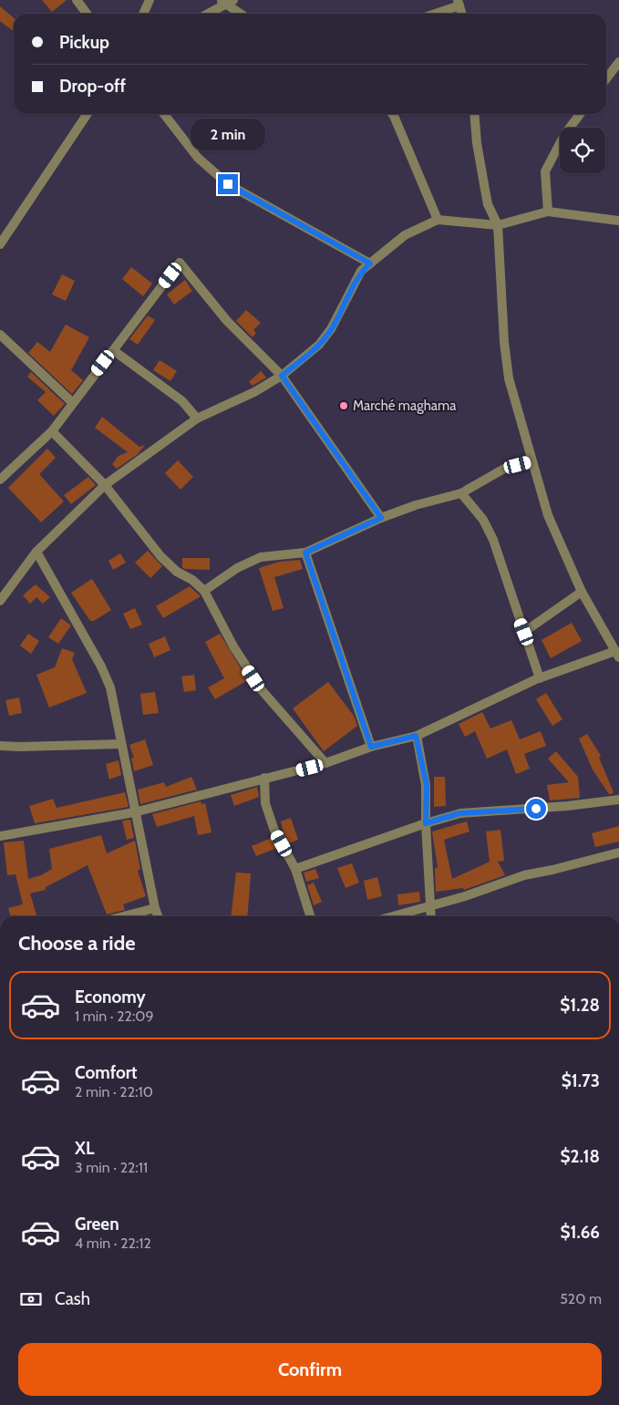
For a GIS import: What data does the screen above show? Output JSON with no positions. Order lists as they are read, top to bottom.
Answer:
{
  "places": ["Marché maghama"],
  "page": {
    "banner": ["Pickup", "Drop-off"],
    "bubble": "2 min",
    "heading": "Choose a ride",
    "list": [
      {
        "name": "Economy",
        "note": "1 min · 22:09",
        "value": "$1.28"
      },
      {
        "name": "Comfort",
        "note": "2 min · 22:10",
        "value": "$1.73"
      },
      {
        "name": "XL",
        "note": "3 min · 22:11",
        "value": "$2.18"
      },
      {
        "name": "Green",
        "note": "4 min · 22:12",
        "value": "$1.66"
      }
    ],
    "pay": ["Cash", "520 m"],
    "buttons": "Confirm"
  }
}
